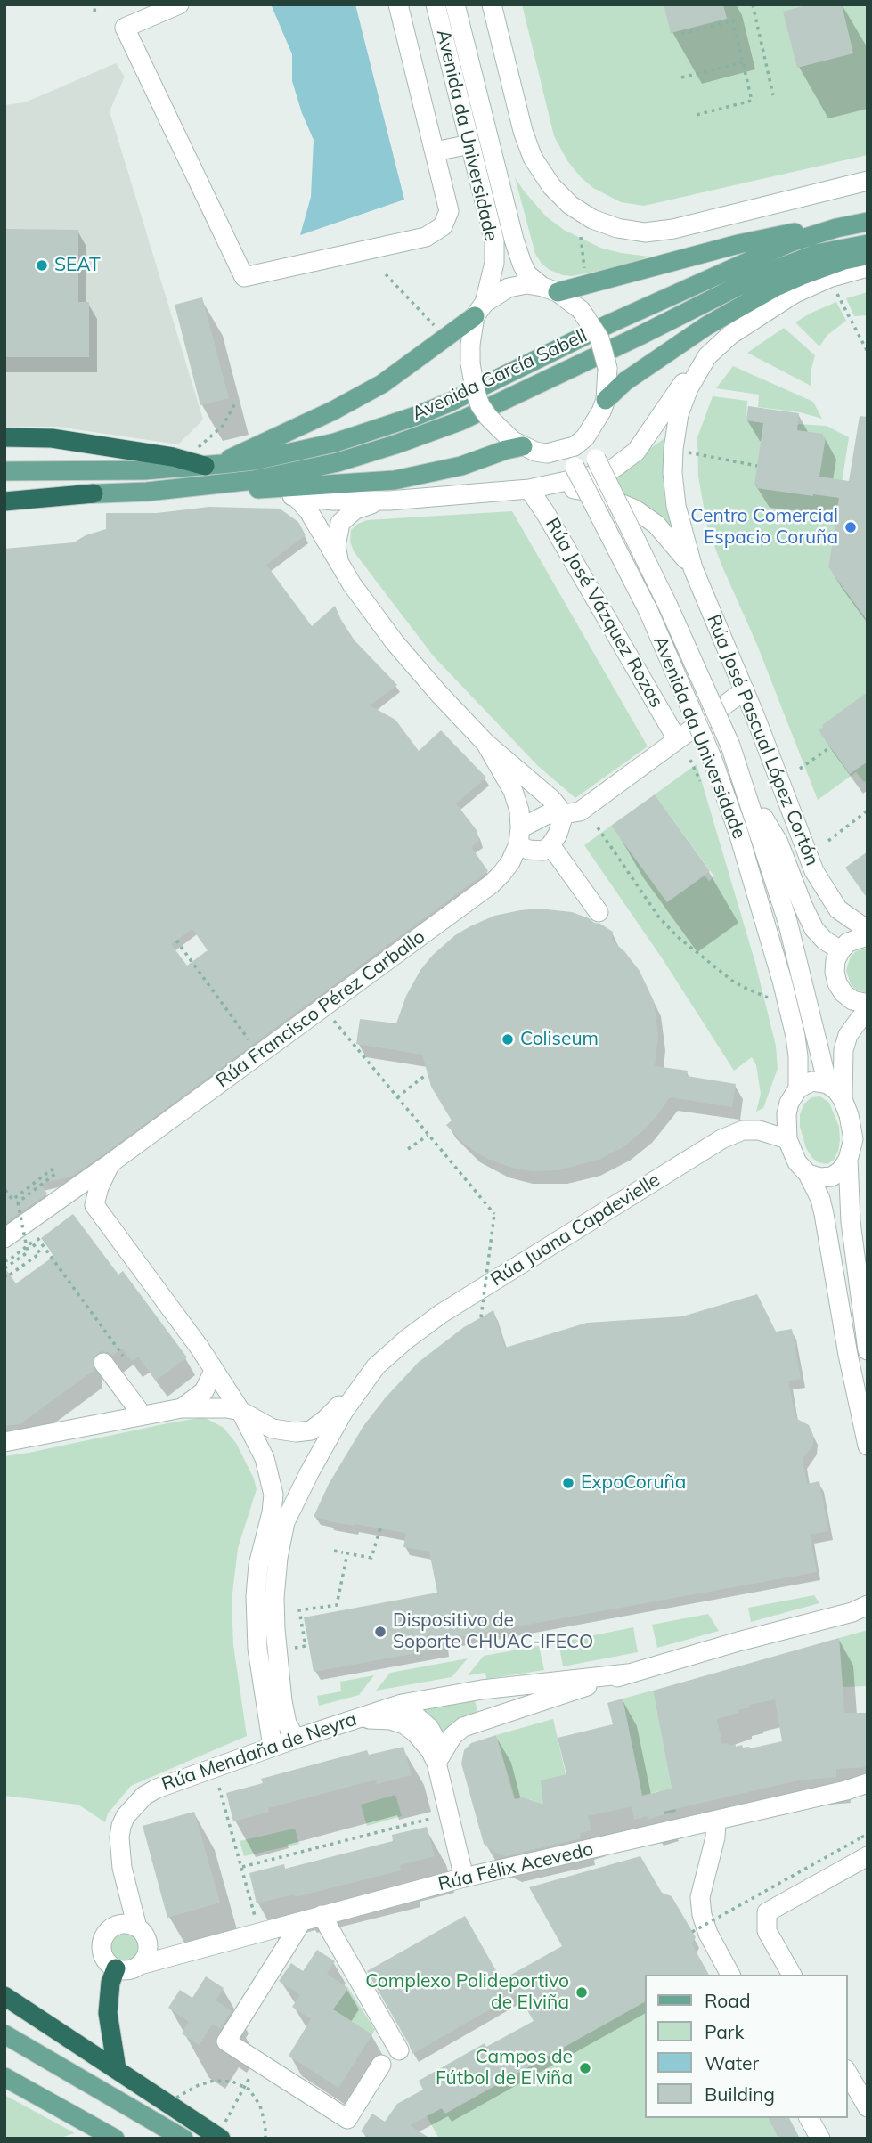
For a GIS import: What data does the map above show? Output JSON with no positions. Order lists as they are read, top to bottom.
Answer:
{
  "streets": {
    "main road": ["Avenida García Sabell"],
    "street": [
      "Avenida da Universidade",
      "Rúa José Vázquez Rozas",
      "Rúa José Pascual López Cortón",
      "Rúa Francisco Pérez Carballo",
      "Rúa Juana Capdevielle",
      "Rúa Mendaña de Neyra",
      "Rúa Félix Acevedo"
    ]
  },
  "crossings": [
    ["Avenida da Universidade", "Rúa José Pascual López Cortón"],
    ["Avenida da Universidade", "Rúa Juana Capdevielle"],
    ["Rúa José Vázquez Rozas", "Rúa José Pascual López Cortón"],
    ["Rúa Juana Capdevielle", "Rúa Mendaña de Neyra"],
    ["Rúa Mendaña de Neyra", "Rúa Félix Acevedo"]
  ],
  "places": [
    "SEAT",
    "Centro Comercial Espacio Coruña",
    "Coliseum",
    "ExpoCoruña",
    "Dispositivo de Soporte CHUAC-IFECO",
    "Complexo Polideportivo de Elviña",
    "Campos de Fútbol de Elviña"
  ],
  "legend": [
    "Road",
    "Park",
    "Water",
    "Building"
  ]
}
